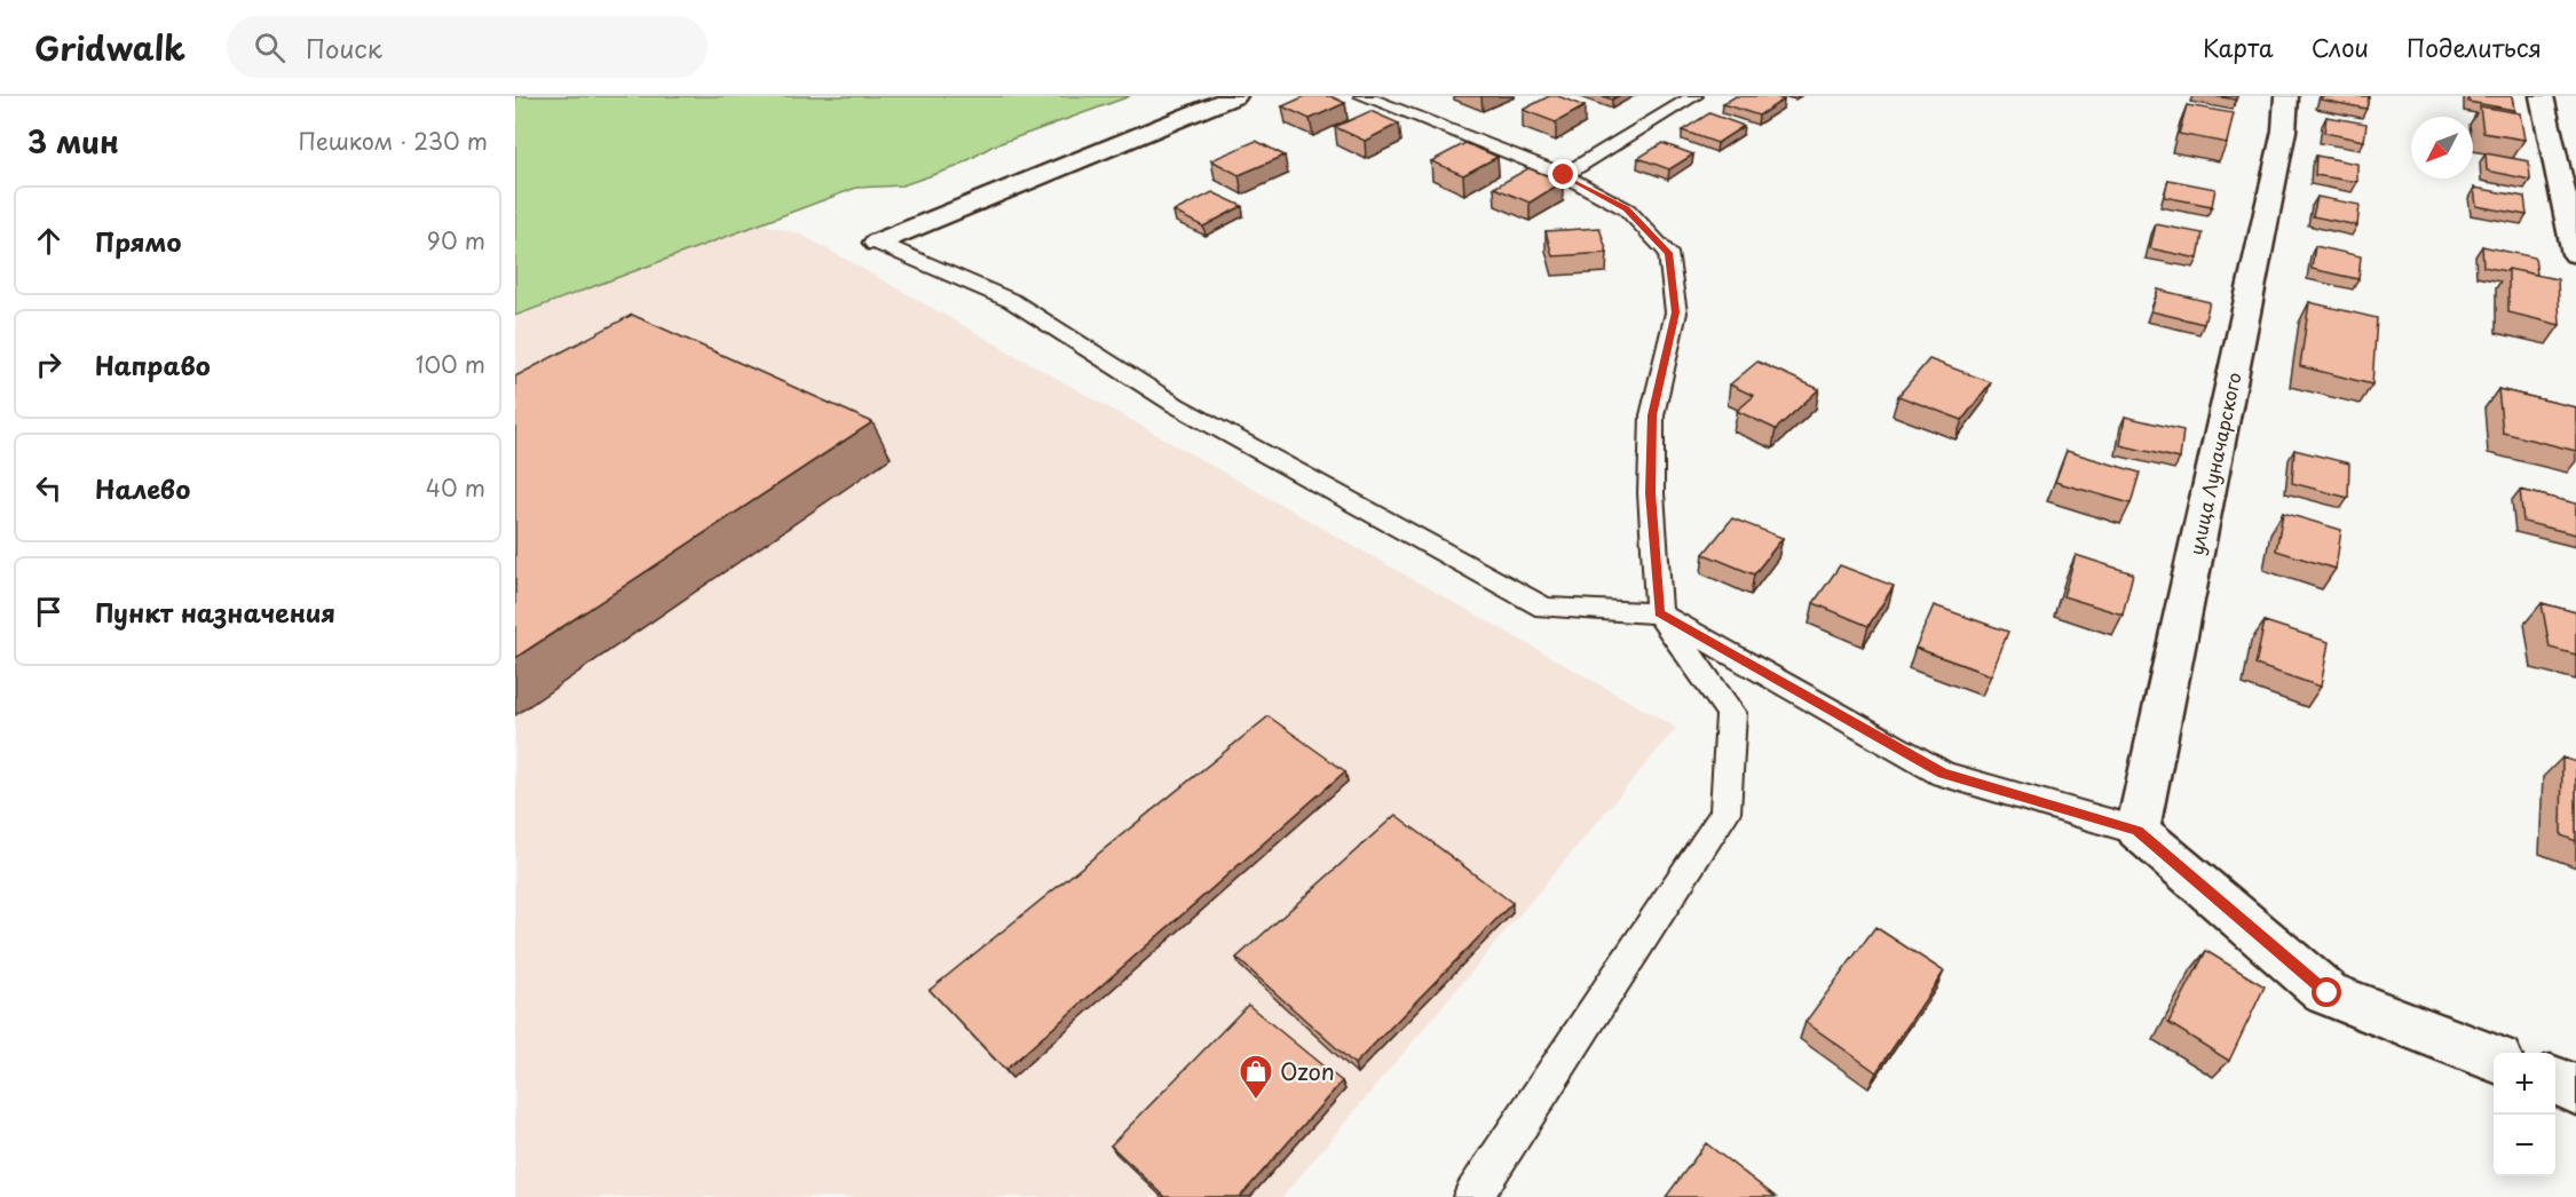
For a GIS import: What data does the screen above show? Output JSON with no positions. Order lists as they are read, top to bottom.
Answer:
{
  "streets": {
    "street": ["улица Луначарского"]
  },
  "places": {
    "shop": ["Ozon"]
  },
  "north": "bottom left",
  "page": {
    "header": "Gridwalk",
    "search": "Поиск",
    "nav": ["Карта", "Слои", "Поделиться"],
    "heading": ["3 мин", "Пешком · 230 m"],
    "list": [
      ["Прямо", "90 m"],
      ["Направо", "100 m"],
      ["Налево", "40 m"],
      "Пункт назначения"
    ],
    "map_buttons": ["+", "−"]
  }
}
